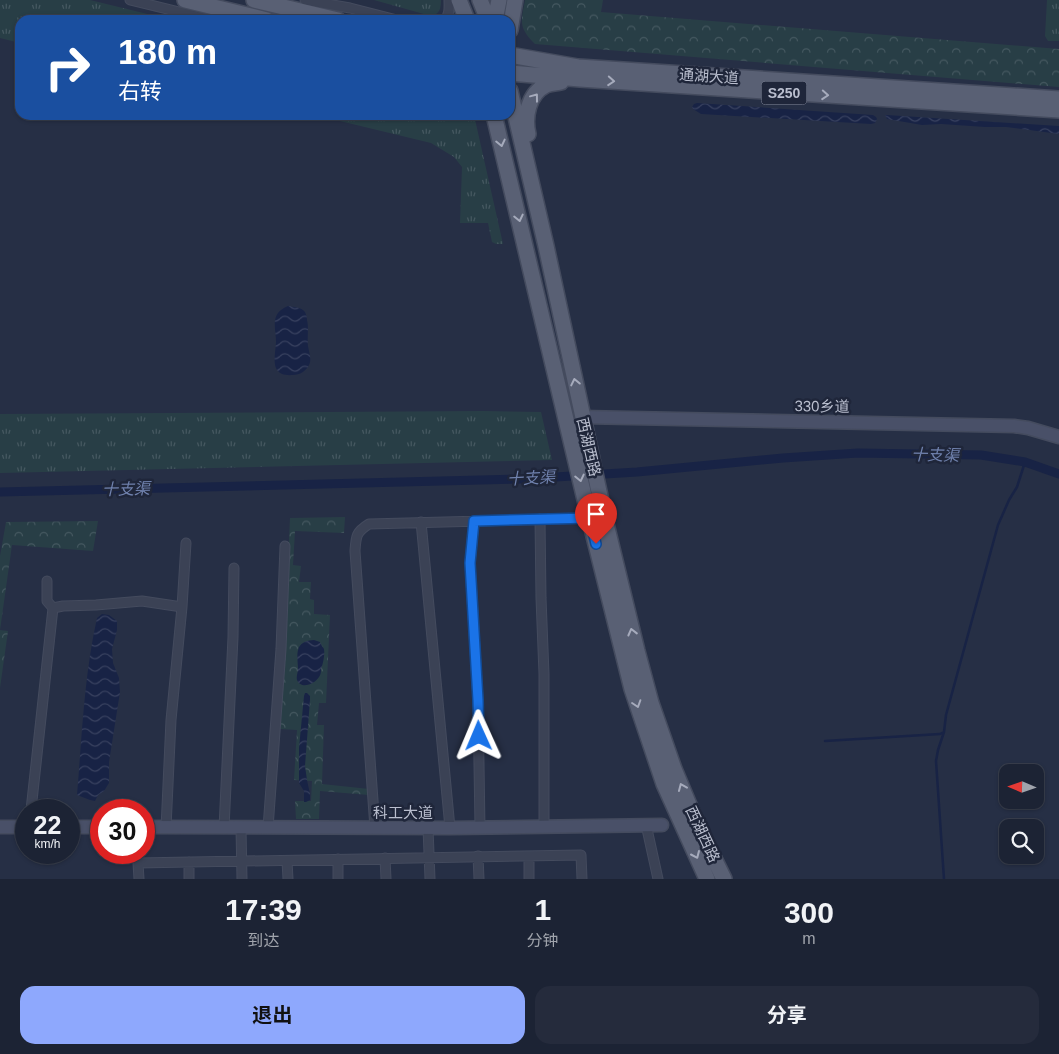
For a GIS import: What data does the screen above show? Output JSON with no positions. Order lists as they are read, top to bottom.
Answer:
{
  "streets": {
    "main road": ["通湖大道", "S250", "西湖西路"],
    "street": ["330乡道", "科工大道"]
  },
  "crossings": [
    ["330乡道", "西湖西路"]
  ],
  "water": ["十支渠"],
  "north": "left",
  "page": {
    "turn": ["180 m", "右转"],
    "speed": "22 km/h",
    "limit": "30",
    "eta": [
      "17:39",
      "到达",
      "1",
      "分钟",
      "300",
      "m"
    ],
    "buttons": ["退出", "分享"]
  }
}
